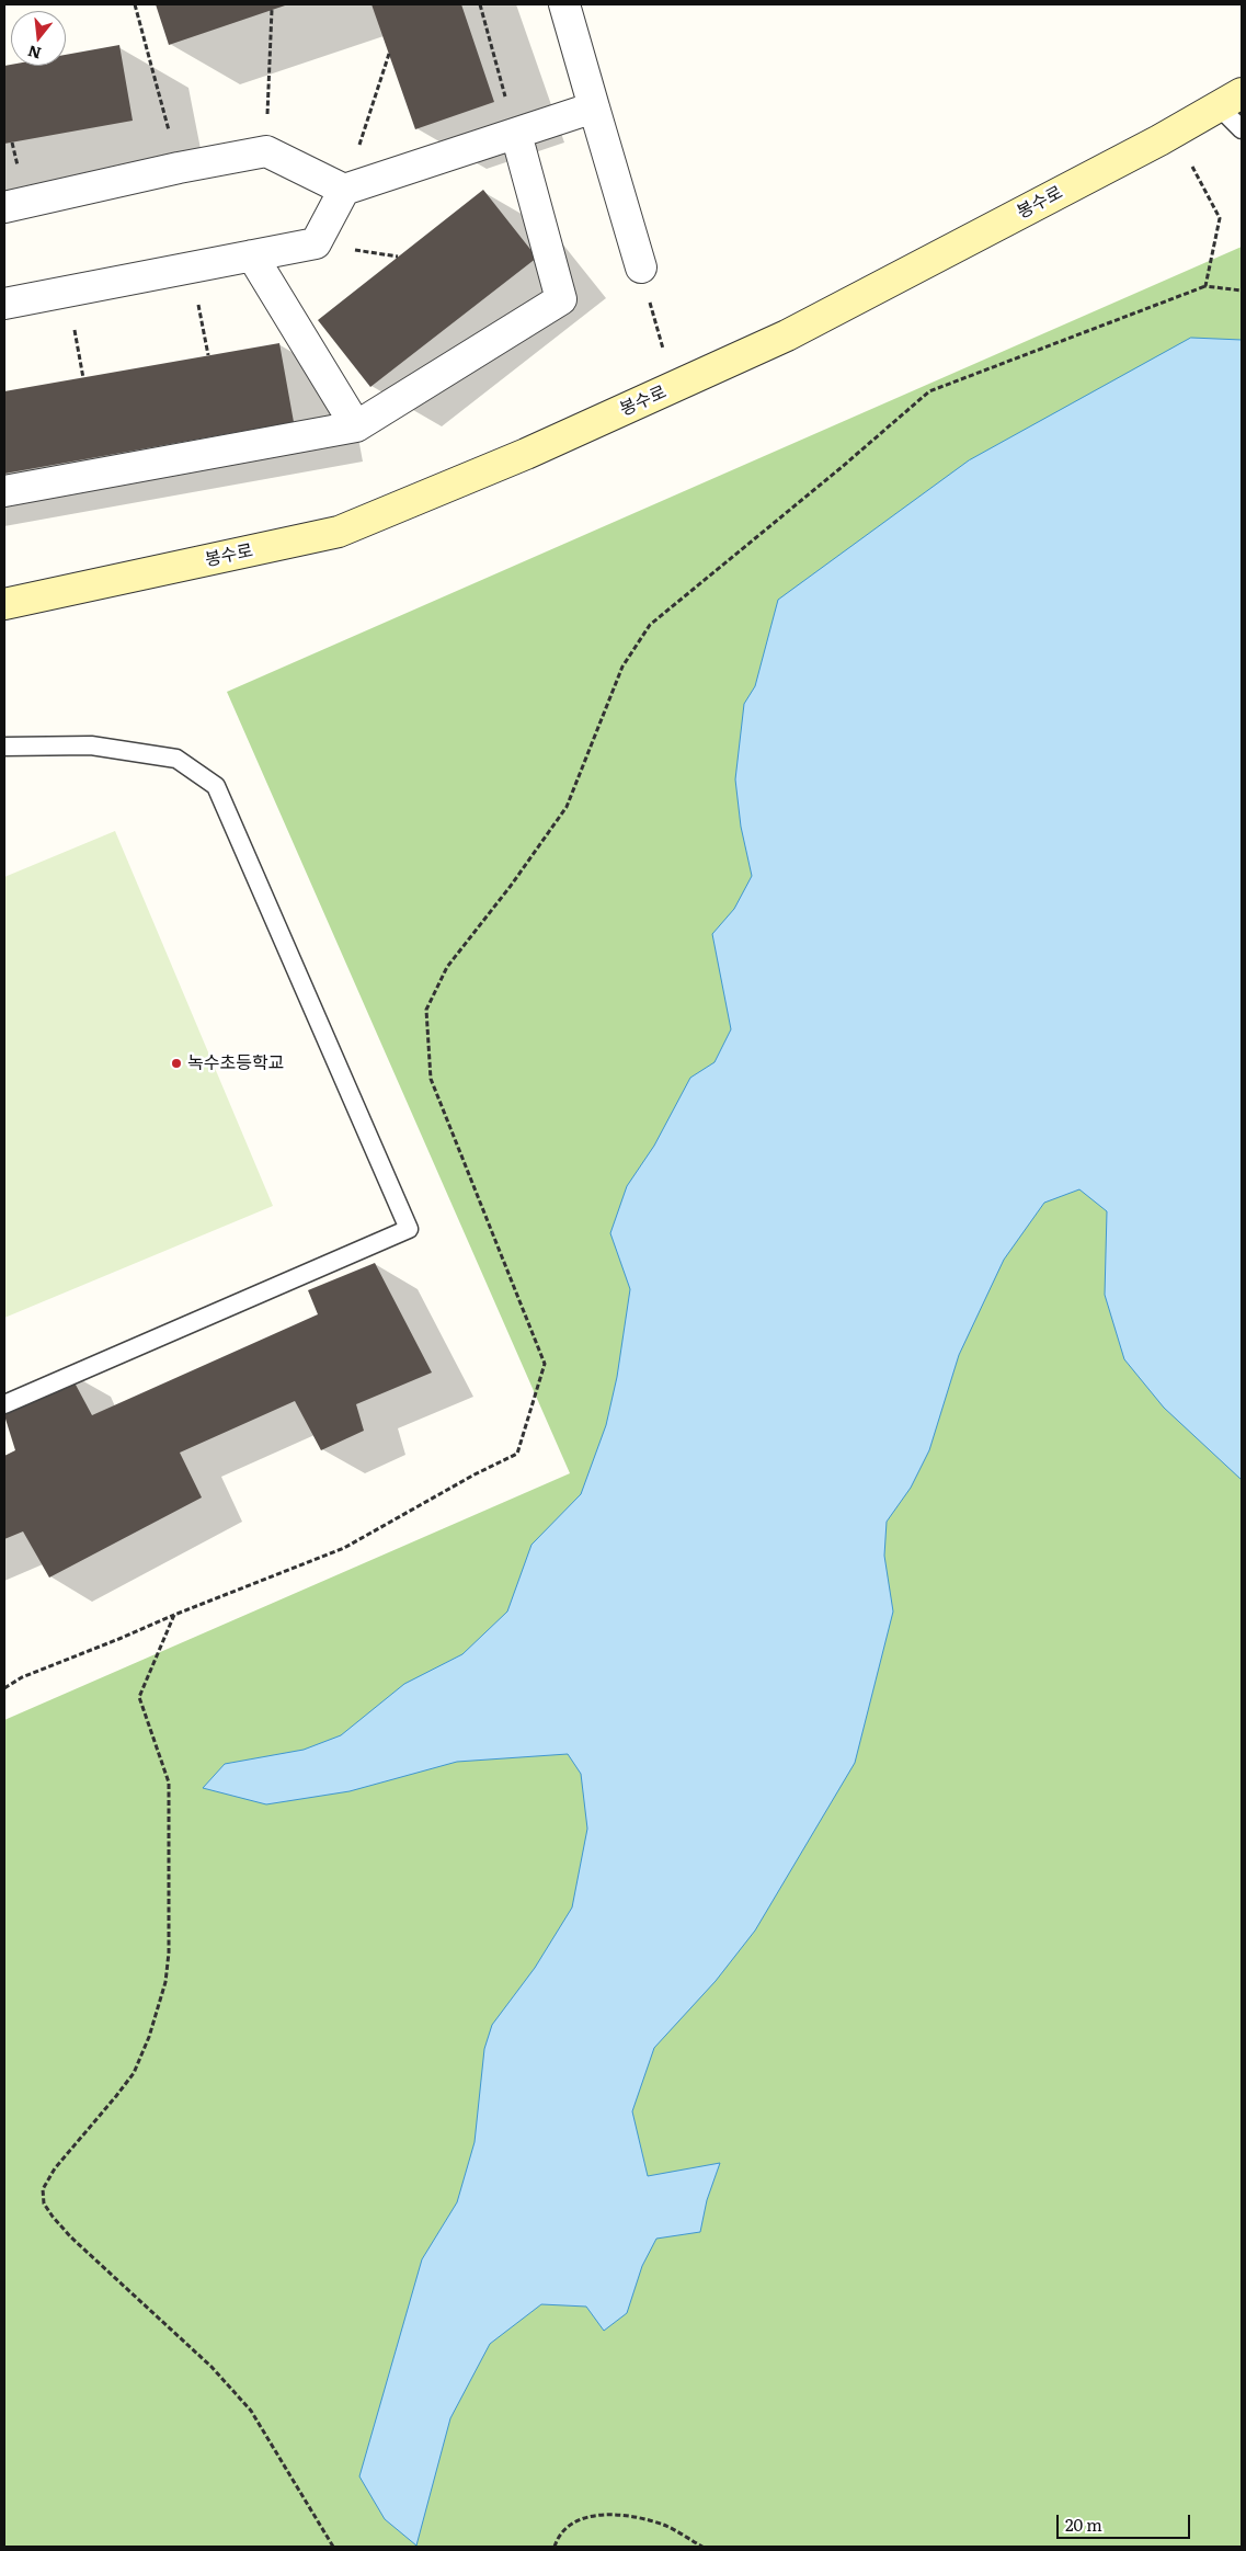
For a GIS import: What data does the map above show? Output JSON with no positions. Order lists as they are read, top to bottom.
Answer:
{
  "streets": {
    "main road": ["봉수로"]
  },
  "places": ["녹수초등학교"],
  "scale_bar": "20 m",
  "north": "bottom"
}
